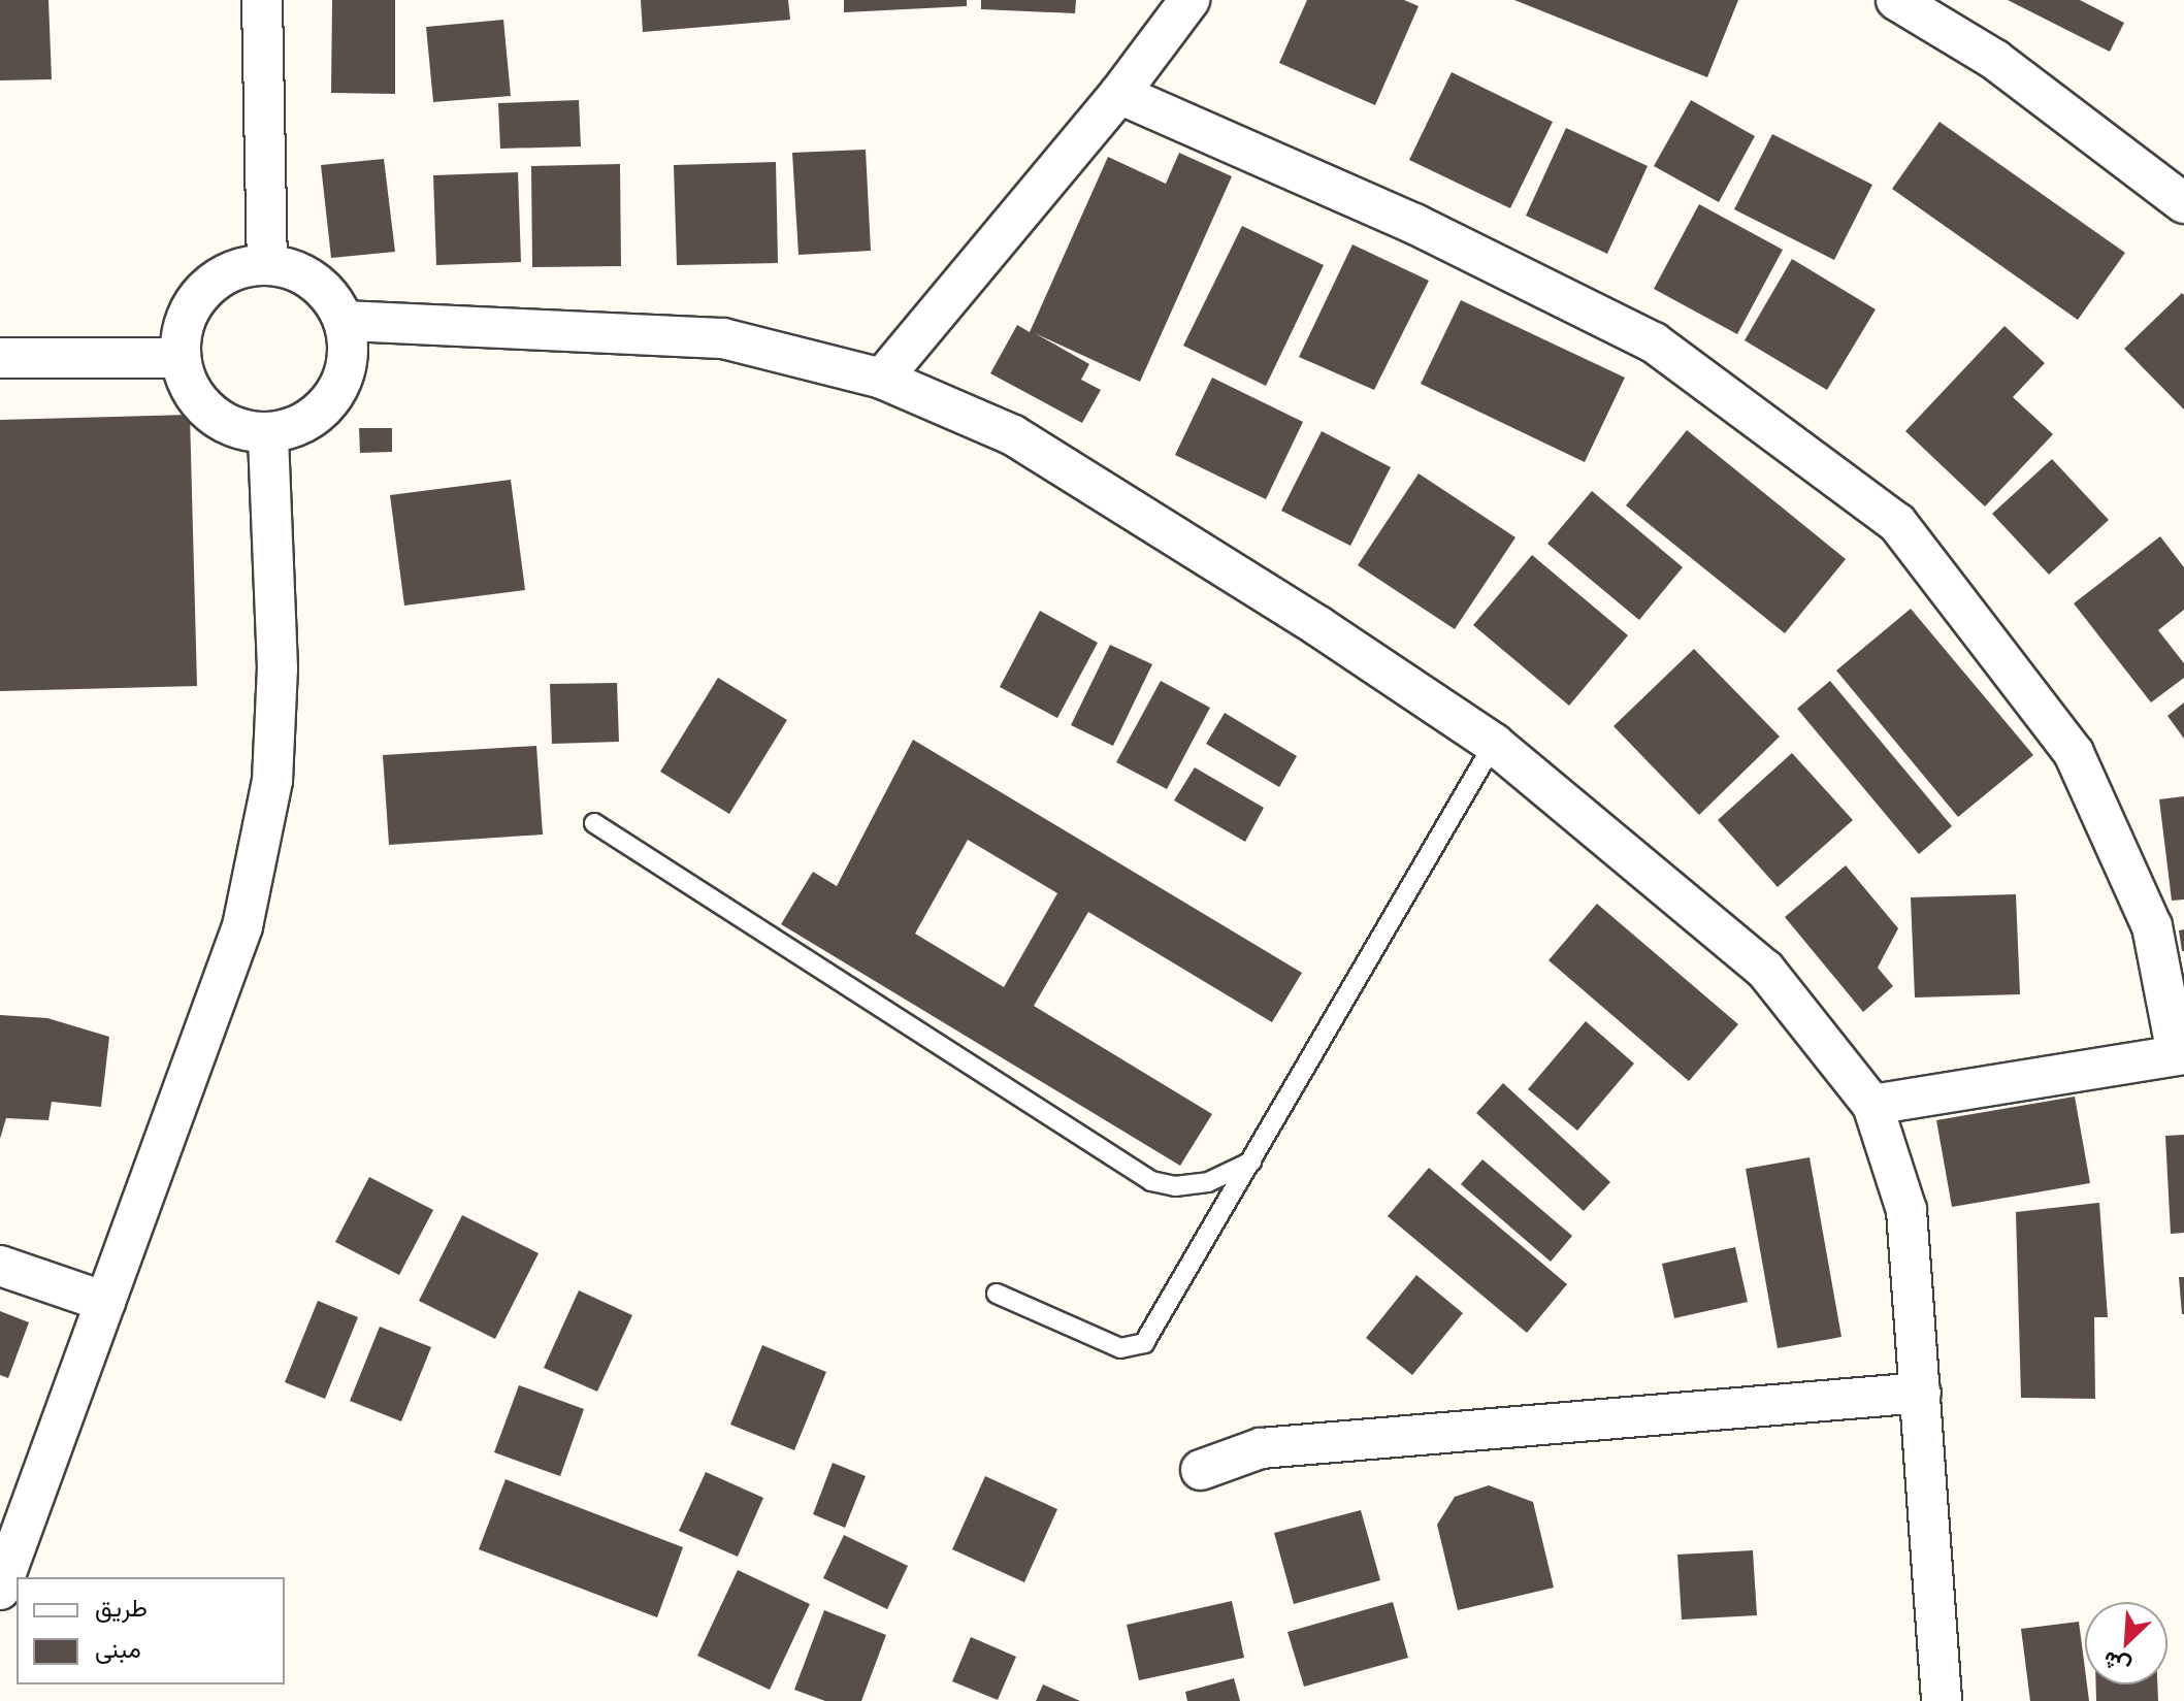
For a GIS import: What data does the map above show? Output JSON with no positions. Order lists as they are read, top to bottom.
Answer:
{
  "legend": ["طريق", "مبنى"],
  "north": "bottom left"
}
